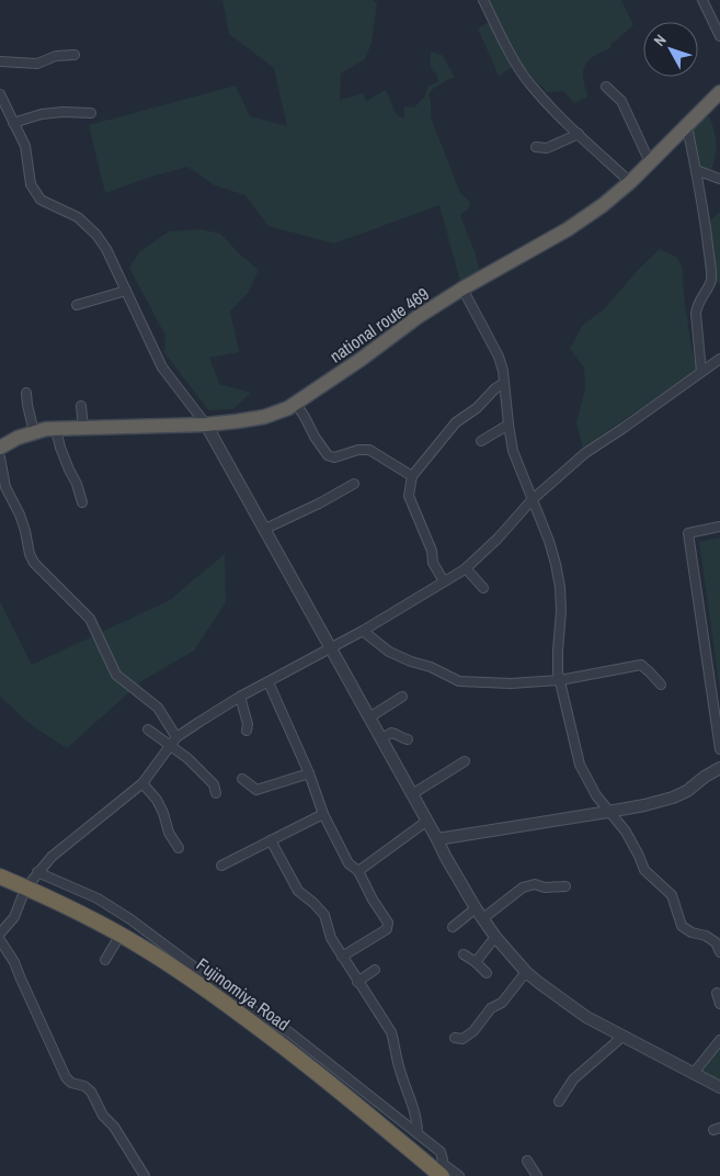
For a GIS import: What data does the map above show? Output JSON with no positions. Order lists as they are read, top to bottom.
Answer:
{
  "streets": {
    "highway": ["national route 469", "Fujinomiya Road"]
  },
  "north": "top left"
}
